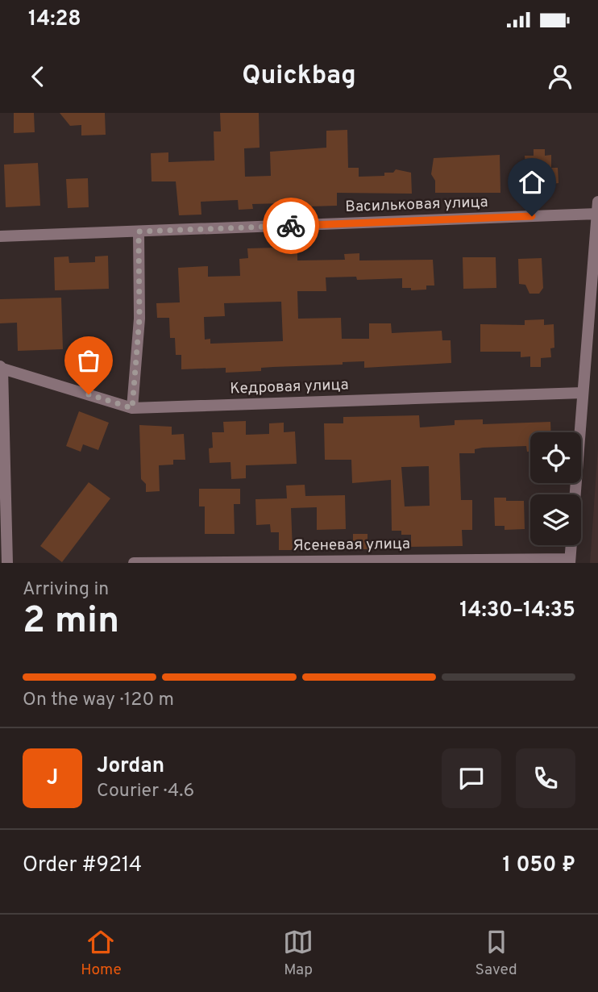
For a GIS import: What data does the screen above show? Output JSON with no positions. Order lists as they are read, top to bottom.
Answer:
{
  "streets": {
    "street": ["Васильковая улица", "Кедровая улица", "Ясеневая улица"]
  },
  "page": {
    "status": "14:28",
    "header": "Quickbag",
    "heading": ["2 min", "Arriving in", "14:30–14:35"],
    "panel": [
      "Jordan",
      "Courier · 4.6",
      "Order #9214",
      "1 050 ₽"
    ],
    "bar": "On the way · 120 m",
    "round": "J",
    "tabs": ["Home", "Map", "Saved"]
  }
}
